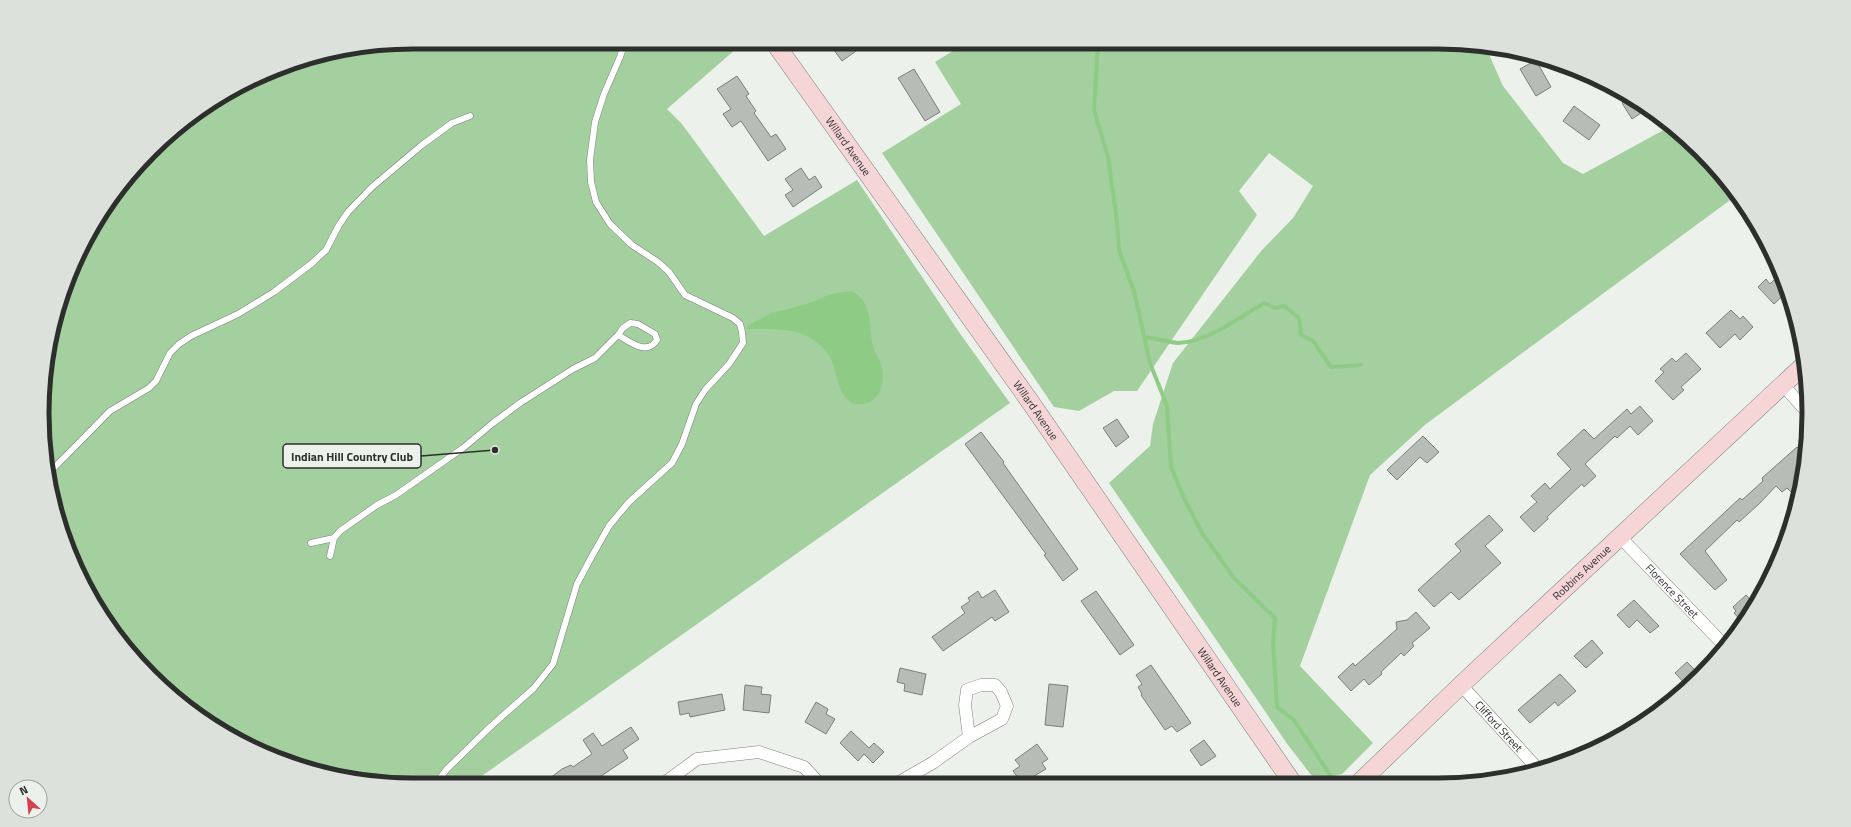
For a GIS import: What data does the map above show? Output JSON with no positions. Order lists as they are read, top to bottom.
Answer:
{
  "streets": {
    "main road": ["Willard Avenue", "Robbins Avenue"],
    "street": ["Florence Street", "Clifford Street"]
  },
  "crossings": [
    ["Robbins Avenue", "Florence Street"],
    ["Robbins Avenue", "Clifford Street"]
  ],
  "places": ["Indian Hill Country Club"],
  "north": "top left"
}
